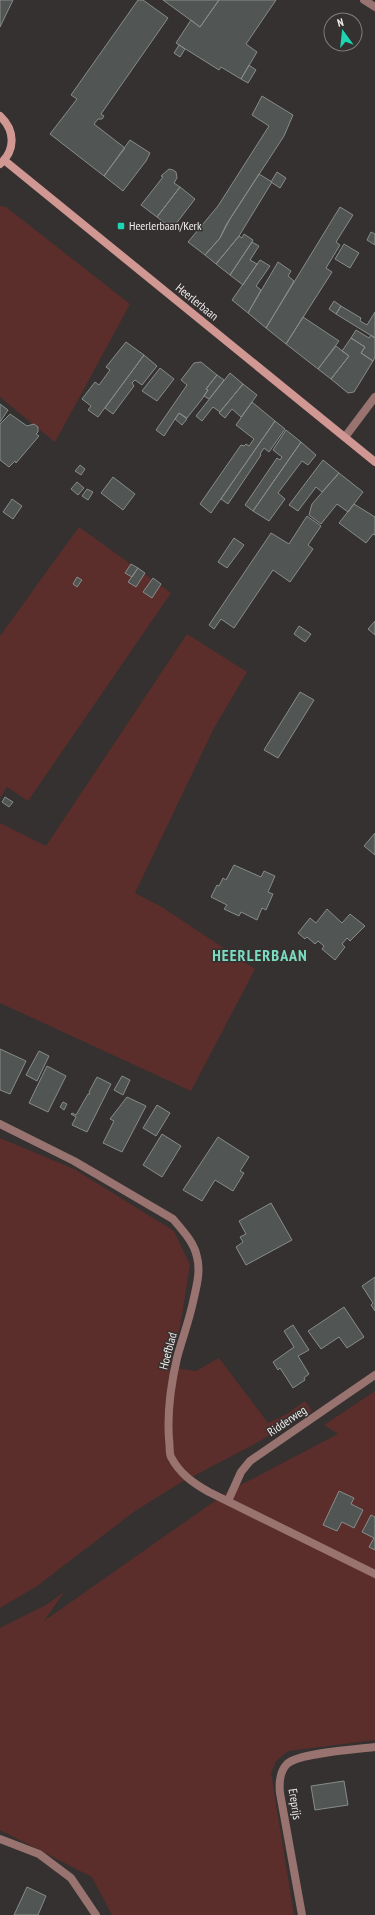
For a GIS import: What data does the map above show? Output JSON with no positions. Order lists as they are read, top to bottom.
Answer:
{
  "streets": {
    "street": [
      "Heerlerbaan",
      "Hoefblad",
      "Ridderweg",
      "Ereprijs"
    ]
  },
  "crossings": [
    ["Hoefblad", "Ridderweg"]
  ],
  "districts": ["HEERLERBAAN"],
  "places": {
    "transit": ["Heerlerbaan/Kerk"]
  },
  "north": "top"
}
